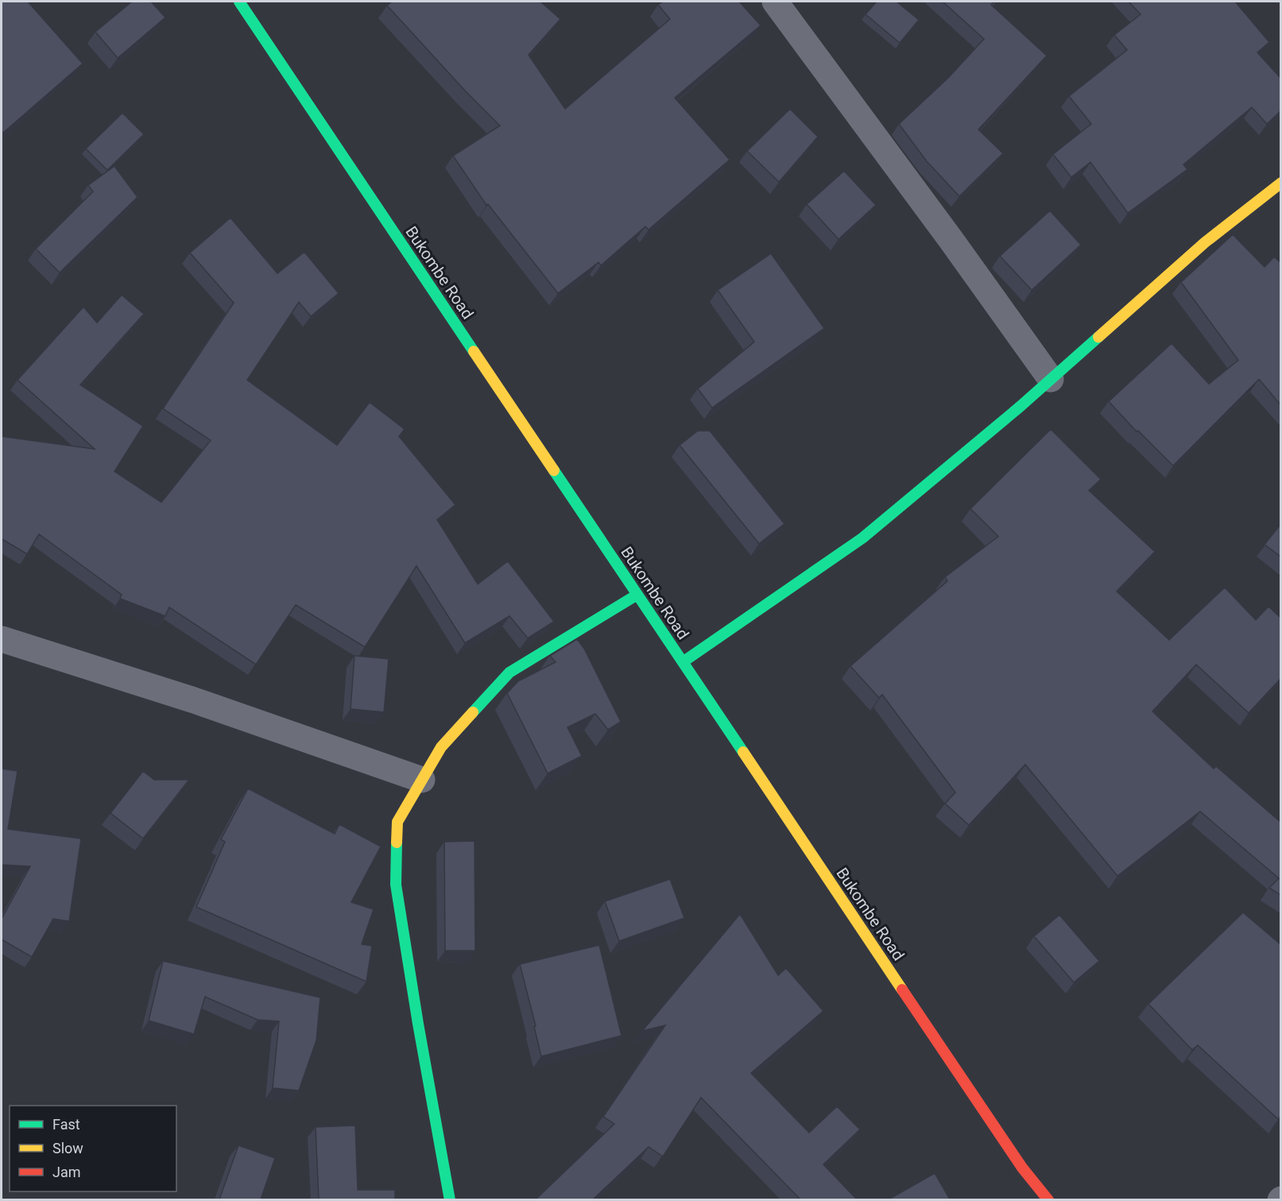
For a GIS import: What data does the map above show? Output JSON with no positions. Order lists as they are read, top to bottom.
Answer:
{
  "streets": {
    "street": ["Bukombe Road"]
  },
  "legend": ["Fast", "Slow", "Jam"]
}
